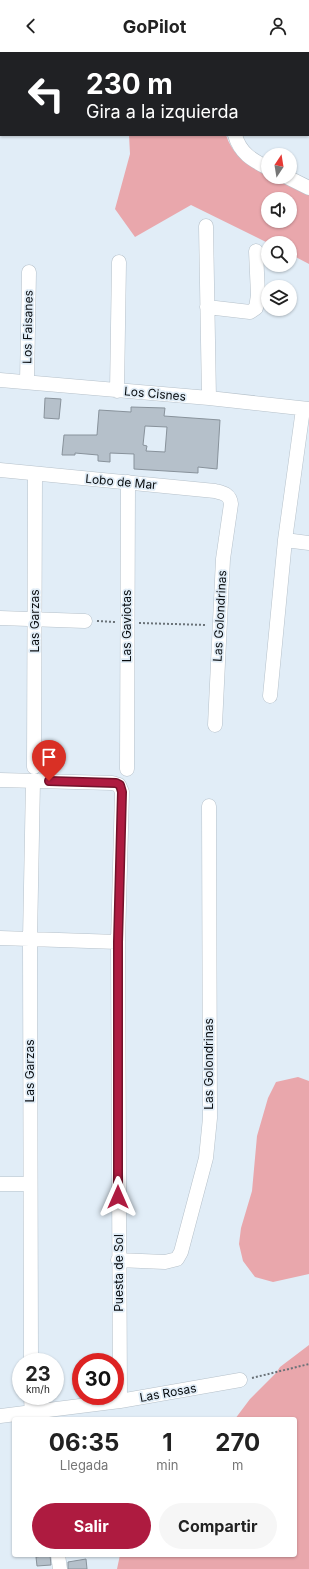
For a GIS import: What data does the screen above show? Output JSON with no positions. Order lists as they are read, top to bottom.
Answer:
{
  "streets": {
    "street": [
      "Los Faisanes",
      "Los Cisnes",
      "Lobo de Mar",
      "Las Golondrinas",
      "Las Garzas",
      "Las Gaviotas",
      "Puesta de Sol",
      "Las Rosas"
    ]
  },
  "crossings": [
    ["Los Faisanes", "Los Cisnes"],
    ["Lobo de Mar", "Las Golondrinas"],
    ["Lobo de Mar", "Las Garzas"],
    ["Lobo de Mar", "Las Gaviotas"],
    ["Las Golondrinas", "Puesta de Sol"],
    ["Las Garzas", "Puesta de Sol"]
  ],
  "north": "top",
  "page": {
    "header": "GoPilot",
    "turn": ["230 m", "Gira a la izquierda"],
    "speed": "23 km/h",
    "limit": "30",
    "eta": [
      "06:35",
      "Llegada",
      "1",
      "min",
      "270",
      "m"
    ],
    "buttons": ["Salir", "Compartir"]
  }
}
